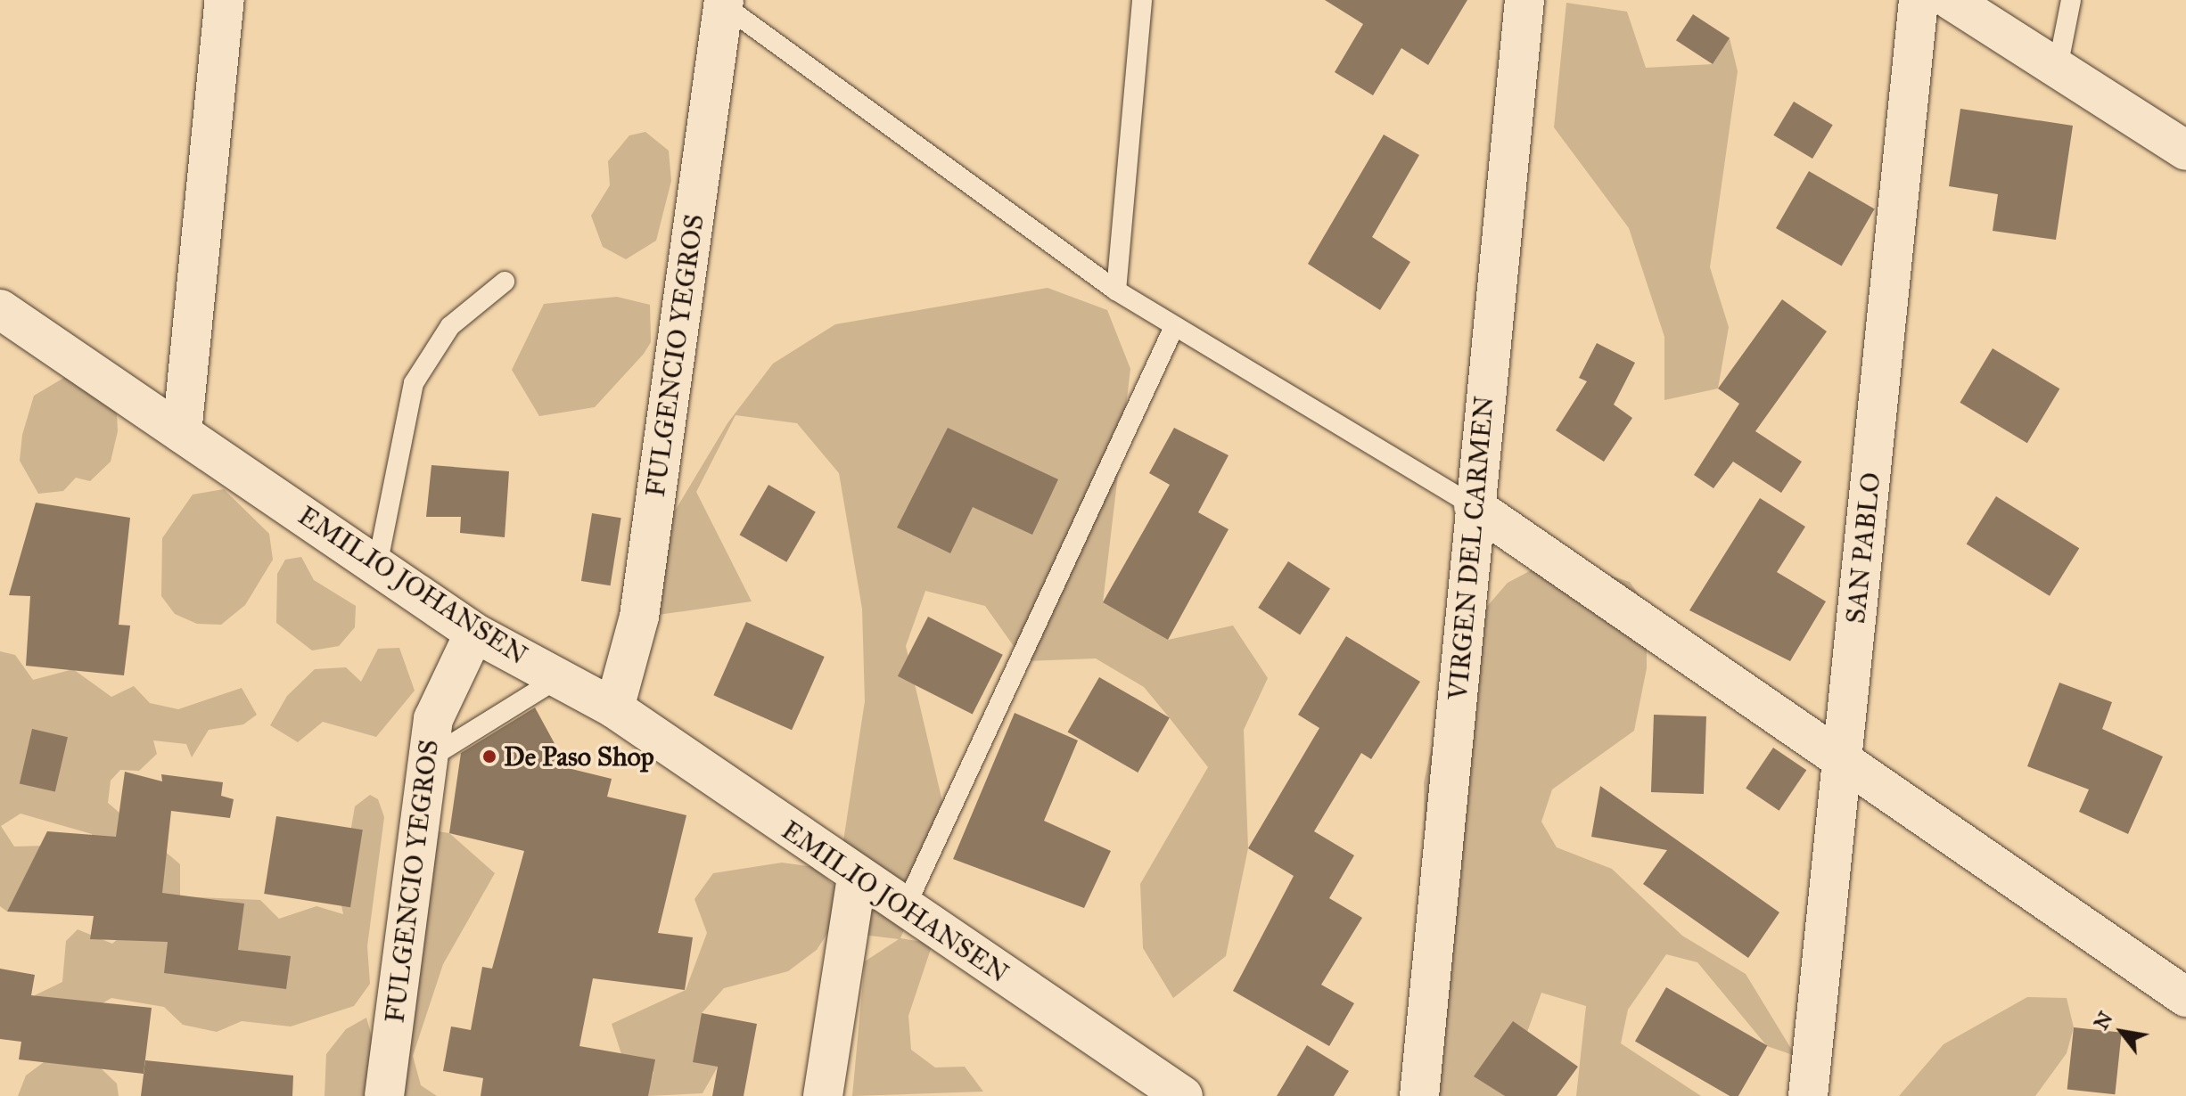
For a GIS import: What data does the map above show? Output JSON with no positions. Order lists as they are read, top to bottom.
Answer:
{
  "streets": {
    "street": [
      "FULGENCIO YEGROS",
      "VIRGEN DEL CARMEN",
      "SAN PABLO",
      "EMILIO JOHANSEN"
    ]
  },
  "crossings": [
    ["FULGENCIO YEGROS", "EMILIO JOHANSEN"]
  ],
  "places": ["De Paso Shop"],
  "north": "top left"
}
